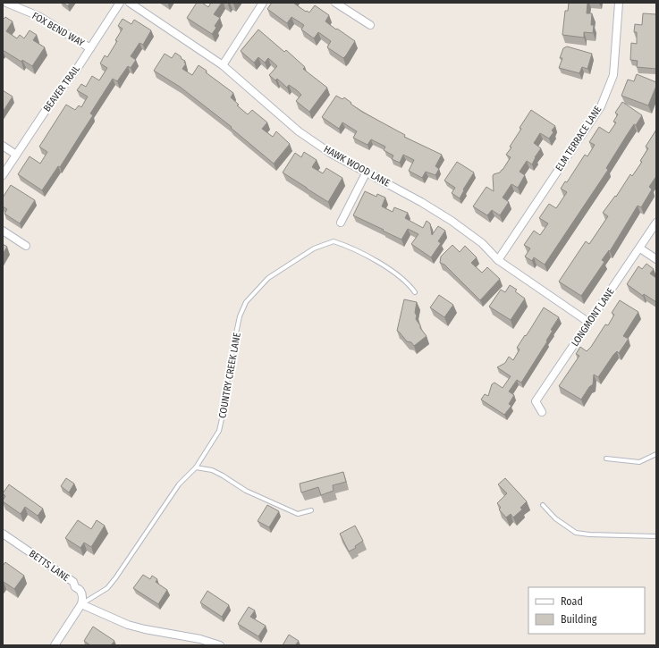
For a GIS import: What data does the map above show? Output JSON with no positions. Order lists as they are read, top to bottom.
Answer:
{
  "streets": {
    "street": [
      "FOX BEND WAY",
      "BEAVER TRAIL",
      "ELM TERRACE LANE",
      "HAWK WOOD LANE",
      "LONGMONT LANE",
      "BETTS LANE"
    ],
    "lane": ["COUNTRY CREEK LANE"]
  },
  "crossings": [
    ["FOX BEND WAY", "BEAVER TRAIL"],
    ["ELM TERRACE LANE", "HAWK WOOD LANE"],
    ["HAWK WOOD LANE", "LONGMONT LANE"],
    ["COUNTRY CREEK LANE", "BETTS LANE"]
  ],
  "legend": ["Road", "Building"]
}
